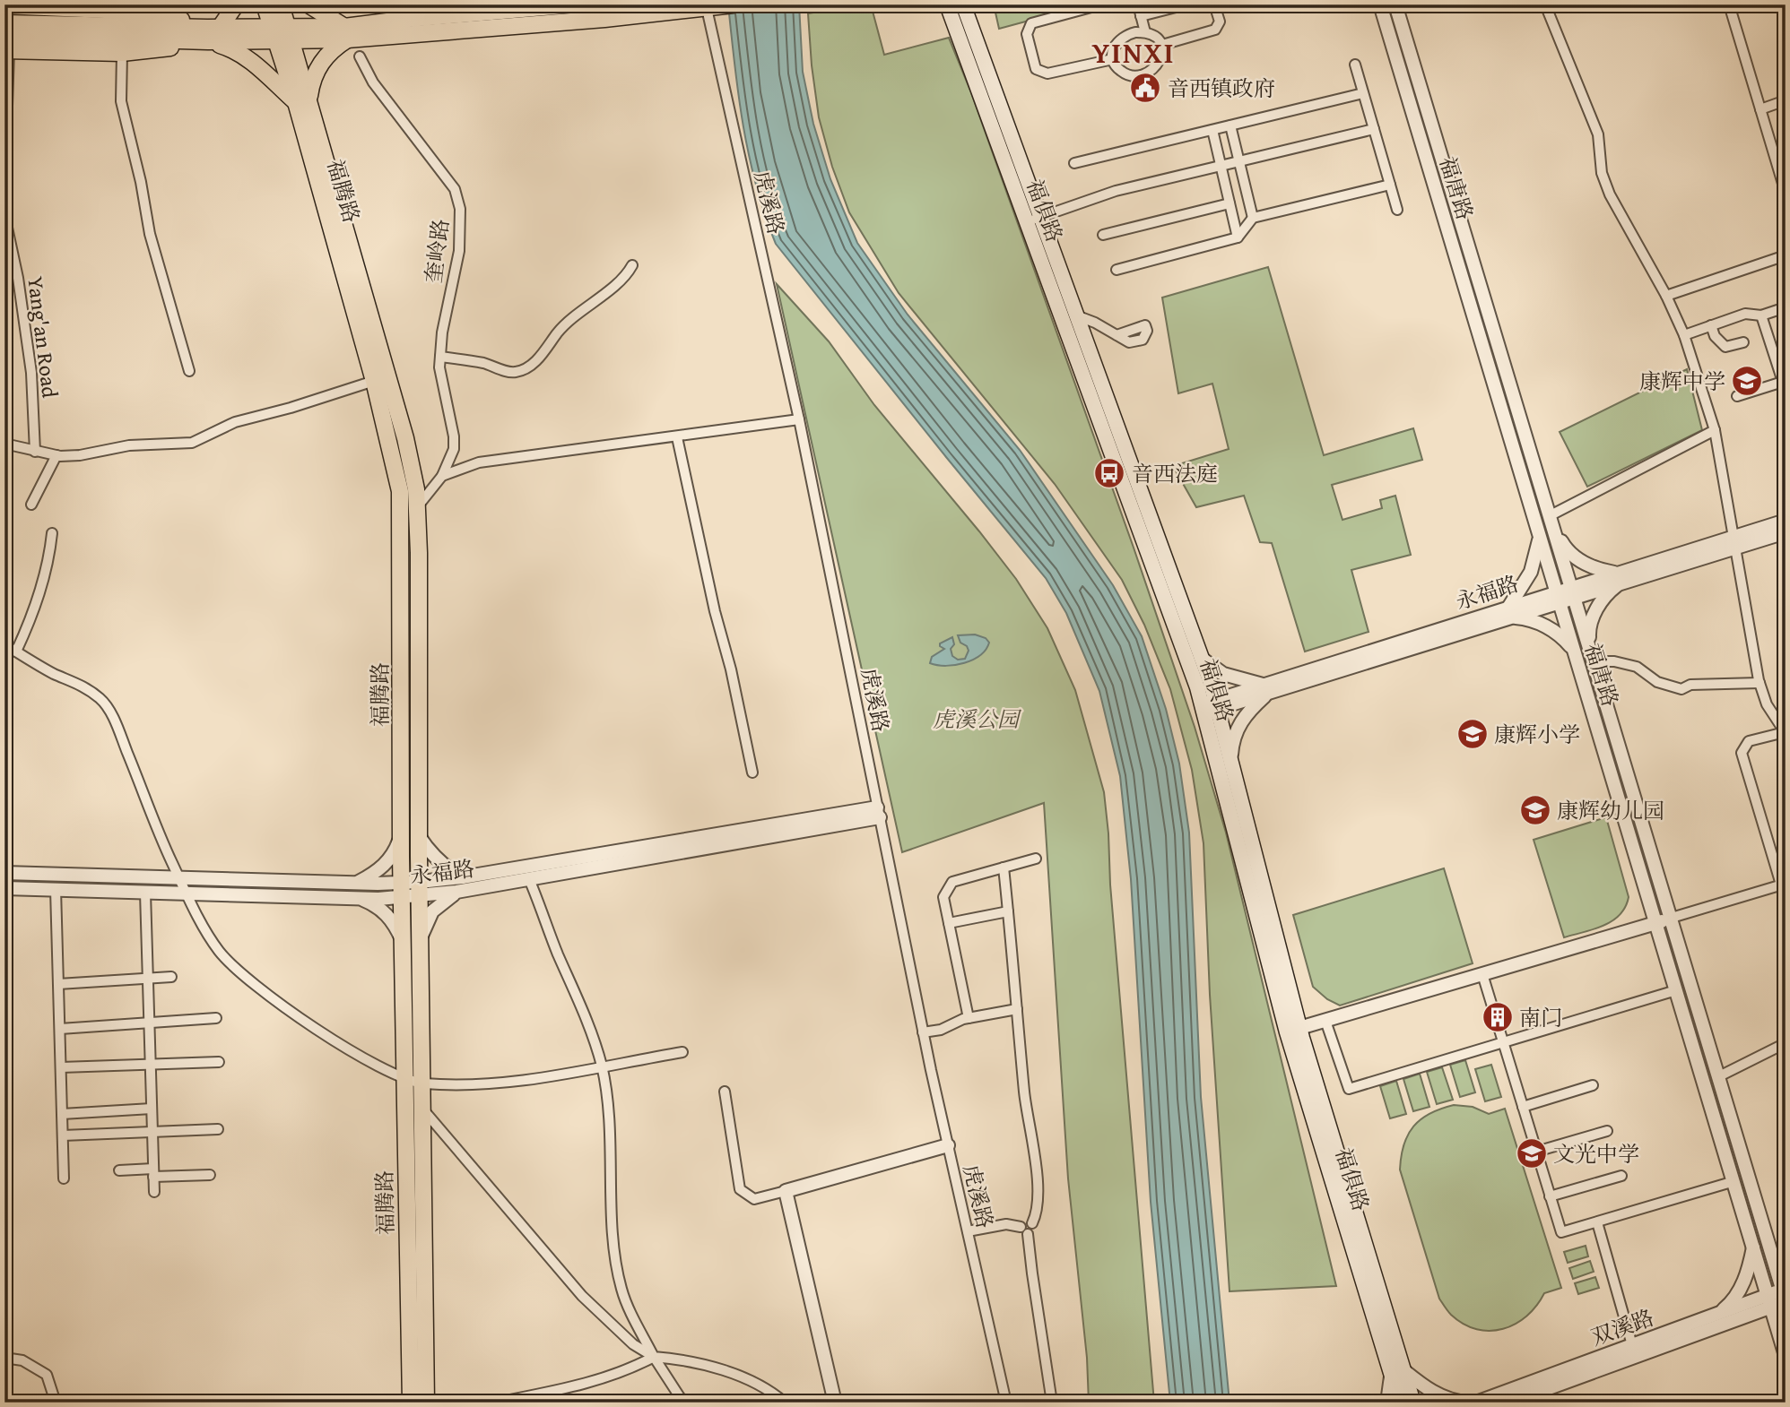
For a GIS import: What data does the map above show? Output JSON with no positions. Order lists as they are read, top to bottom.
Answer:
{
  "streets": {
    "main road": ["福腾路", "福俱路"],
    "street": [
      "福唐路",
      "虎溪路",
      "奎岭路",
      "Yang'an Road",
      "永福路",
      "双溪路"
    ]
  },
  "crossings": [
    ["福唐路", "永福路"],
    ["福唐路", "双溪路"],
    ["福腾路", "永福路"],
    ["虎溪路", "永福路"],
    ["福俱路", "永福路"]
  ],
  "districts": ["YINXI"],
  "parks": ["虎溪公园"],
  "places": {
    "public building": ["音西镇政府"],
    "school or university": [
      "康辉中学",
      "康辉小学",
      "康辉幼儿园",
      "文光中学"
    ],
    "bus stop": ["音西法庭"],
    "building": ["南门"]
  }
}
